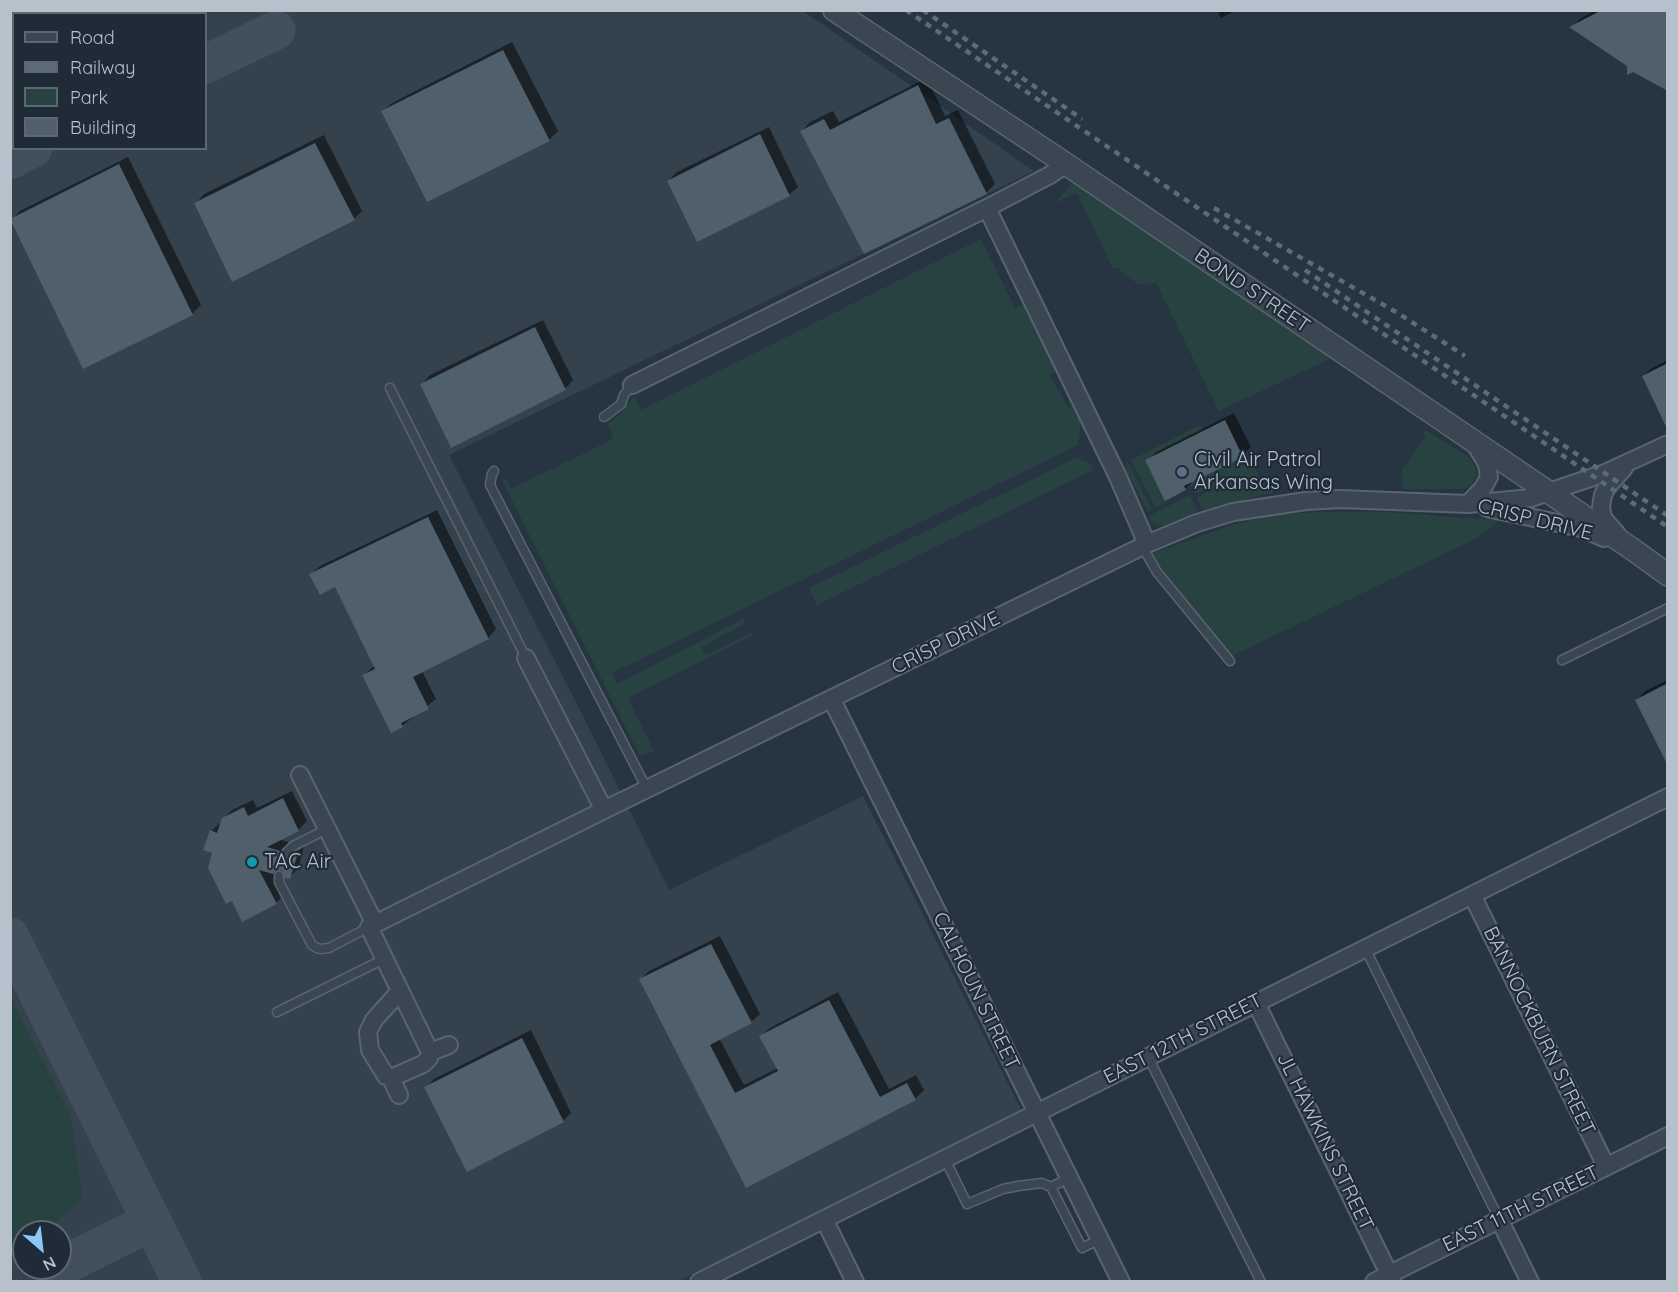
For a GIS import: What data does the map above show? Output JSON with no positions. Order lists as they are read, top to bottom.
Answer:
{
  "streets": {
    "street": [
      "BOND STREET",
      "CRISP DRIVE",
      "CALHOUN STREET",
      "BANNOCKBURN STREET",
      "EAST 12TH STREET",
      "JL HAWKINS STREET",
      "EAST 11TH STREET"
    ]
  },
  "crossings": [
    ["BOND STREET", "CRISP DRIVE"],
    ["CRISP DRIVE", "CALHOUN STREET"],
    ["CALHOUN STREET", "EAST 12TH STREET"],
    ["BANNOCKBURN STREET", "EAST 12TH STREET"],
    ["BANNOCKBURN STREET", "EAST 11TH STREET"],
    ["EAST 12TH STREET", "JL HAWKINS STREET"],
    ["JL HAWKINS STREET", "EAST 11TH STREET"]
  ],
  "places": ["Civil Air Patrol Arkansas Wing", "TAC Air"],
  "legend": [
    "Road",
    "Railway",
    "Park",
    "Building"
  ],
  "north": "bottom right"
}
